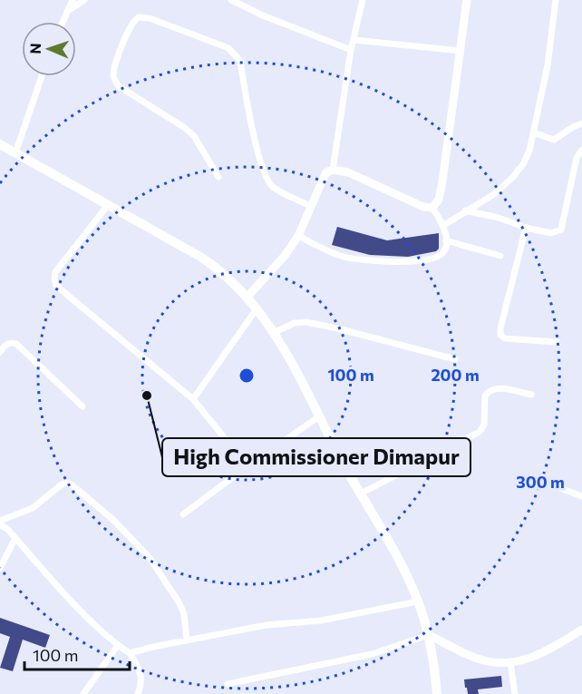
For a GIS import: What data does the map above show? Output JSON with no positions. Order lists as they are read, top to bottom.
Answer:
{
  "places": ["High Commissioner Dimapur"],
  "scale_bar": "100 m",
  "north": "left",
  "rings": ["100 m", "200 m", "300 m"]
}
